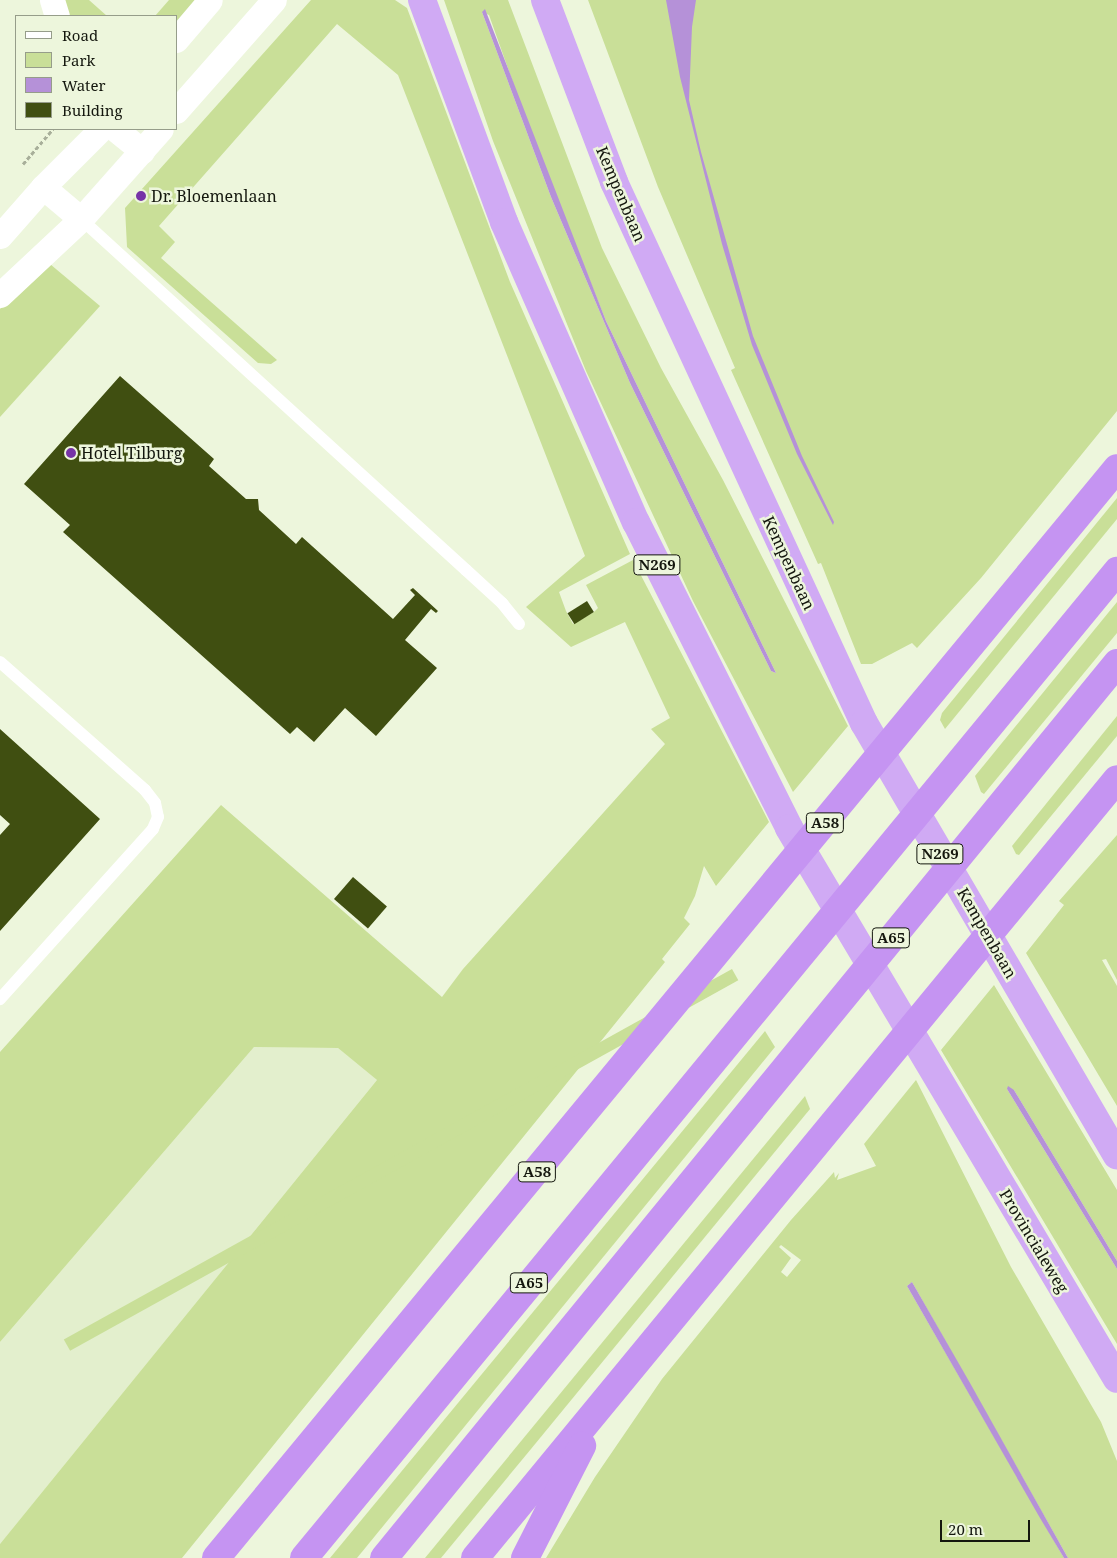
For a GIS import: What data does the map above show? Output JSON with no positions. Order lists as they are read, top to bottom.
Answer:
{
  "streets": {
    "highway": [
      "Kempenbaan",
      "N269",
      "A58",
      "A65",
      "Provincialeweg"
    ]
  },
  "places": ["Dr. Bloemenlaan", "Hotel Tilburg"],
  "legend": [
    "Road",
    "Park",
    "Water",
    "Building"
  ],
  "scale_bar": "20 m"
}
